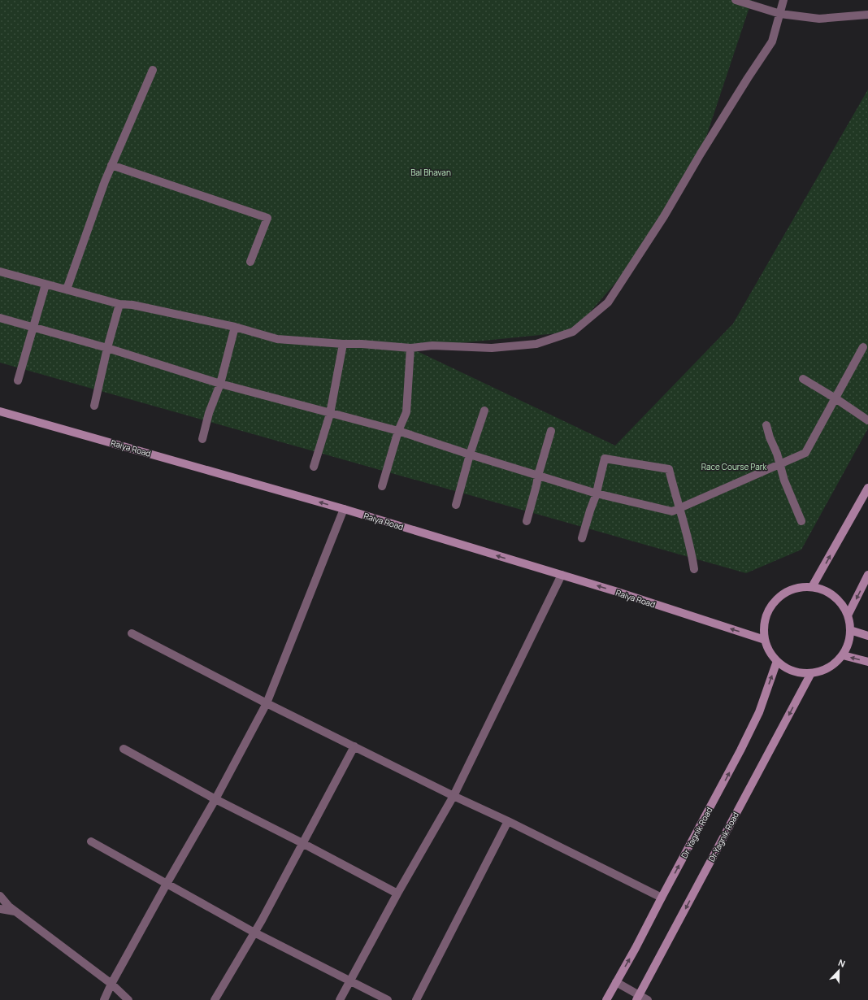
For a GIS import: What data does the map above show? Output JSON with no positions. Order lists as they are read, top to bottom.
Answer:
{
  "streets": {
    "main road": ["Raiya Road", "Dr. Yagnik Road", "Dr.Yagnik Road"]
  },
  "crossings": [
    ["Raiya Road", "Dr. Yagnik Road"],
    ["Raiya Road", "Dr.Yagnik Road"],
    ["Dr. Yagnik Road", "Dr.Yagnik Road"]
  ],
  "one_way": ["Raiya Road", "Dr. Yagnik Road", "Dr.Yagnik Road"],
  "parks": ["Bal Bhavan", "Race Course Park"],
  "north": "top"
}
